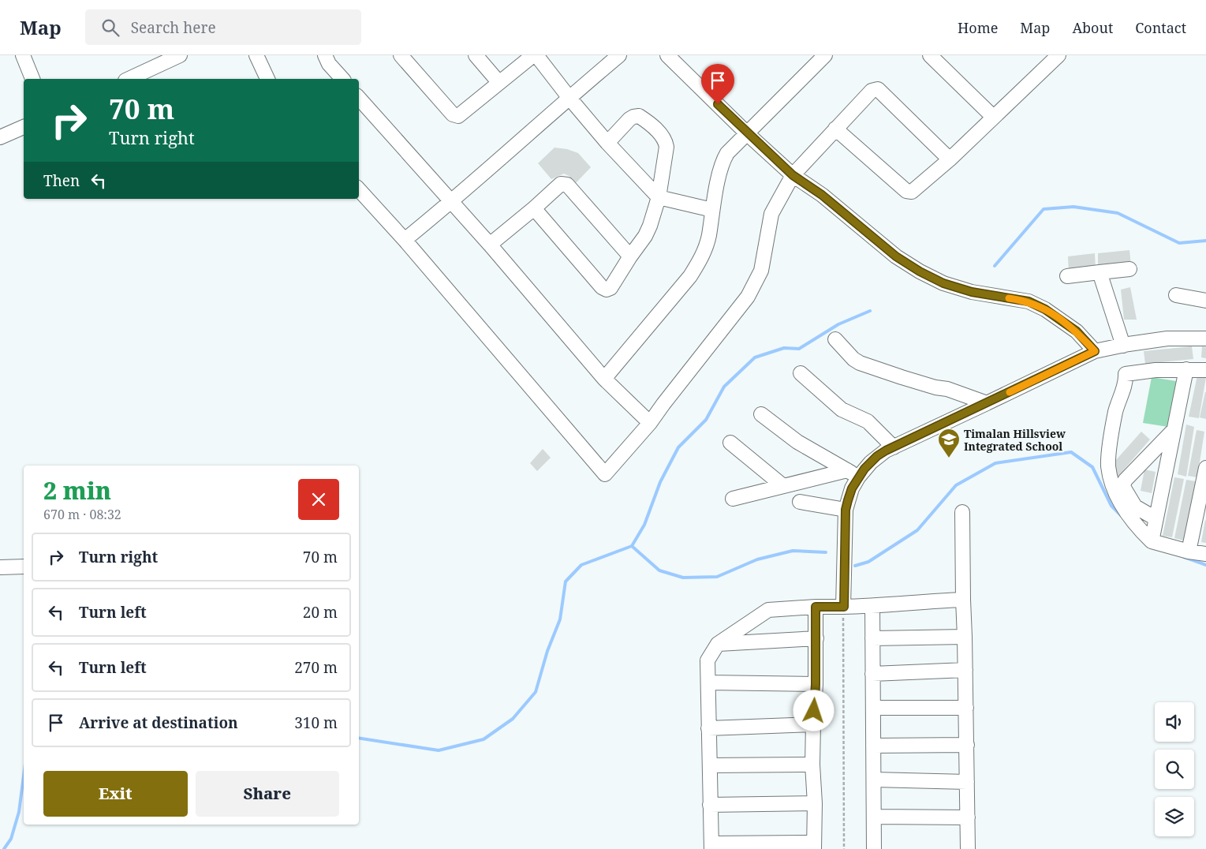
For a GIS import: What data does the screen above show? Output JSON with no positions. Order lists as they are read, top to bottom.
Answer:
{
  "places": {
    "school or university": ["Timalan Hillsview Integrated School"]
  },
  "page": {
    "header": "Map",
    "search": "Search here",
    "nav": [
      "Home",
      "Map",
      "About",
      "Contact"
    ],
    "turn": ["70 m", "Turn right"],
    "then": "Then",
    "heading": ["2 min", "670 m · 08:32"],
    "list": [
      {
        "name": "Turn right",
        "value": "70 m"
      },
      {
        "name": "Turn left",
        "value": "20 m"
      },
      {
        "name": "Turn left",
        "value": "270 m"
      },
      {
        "name": "Arrive at destination",
        "value": "310 m"
      }
    ],
    "buttons": ["Exit", "Share"]
  }
}
